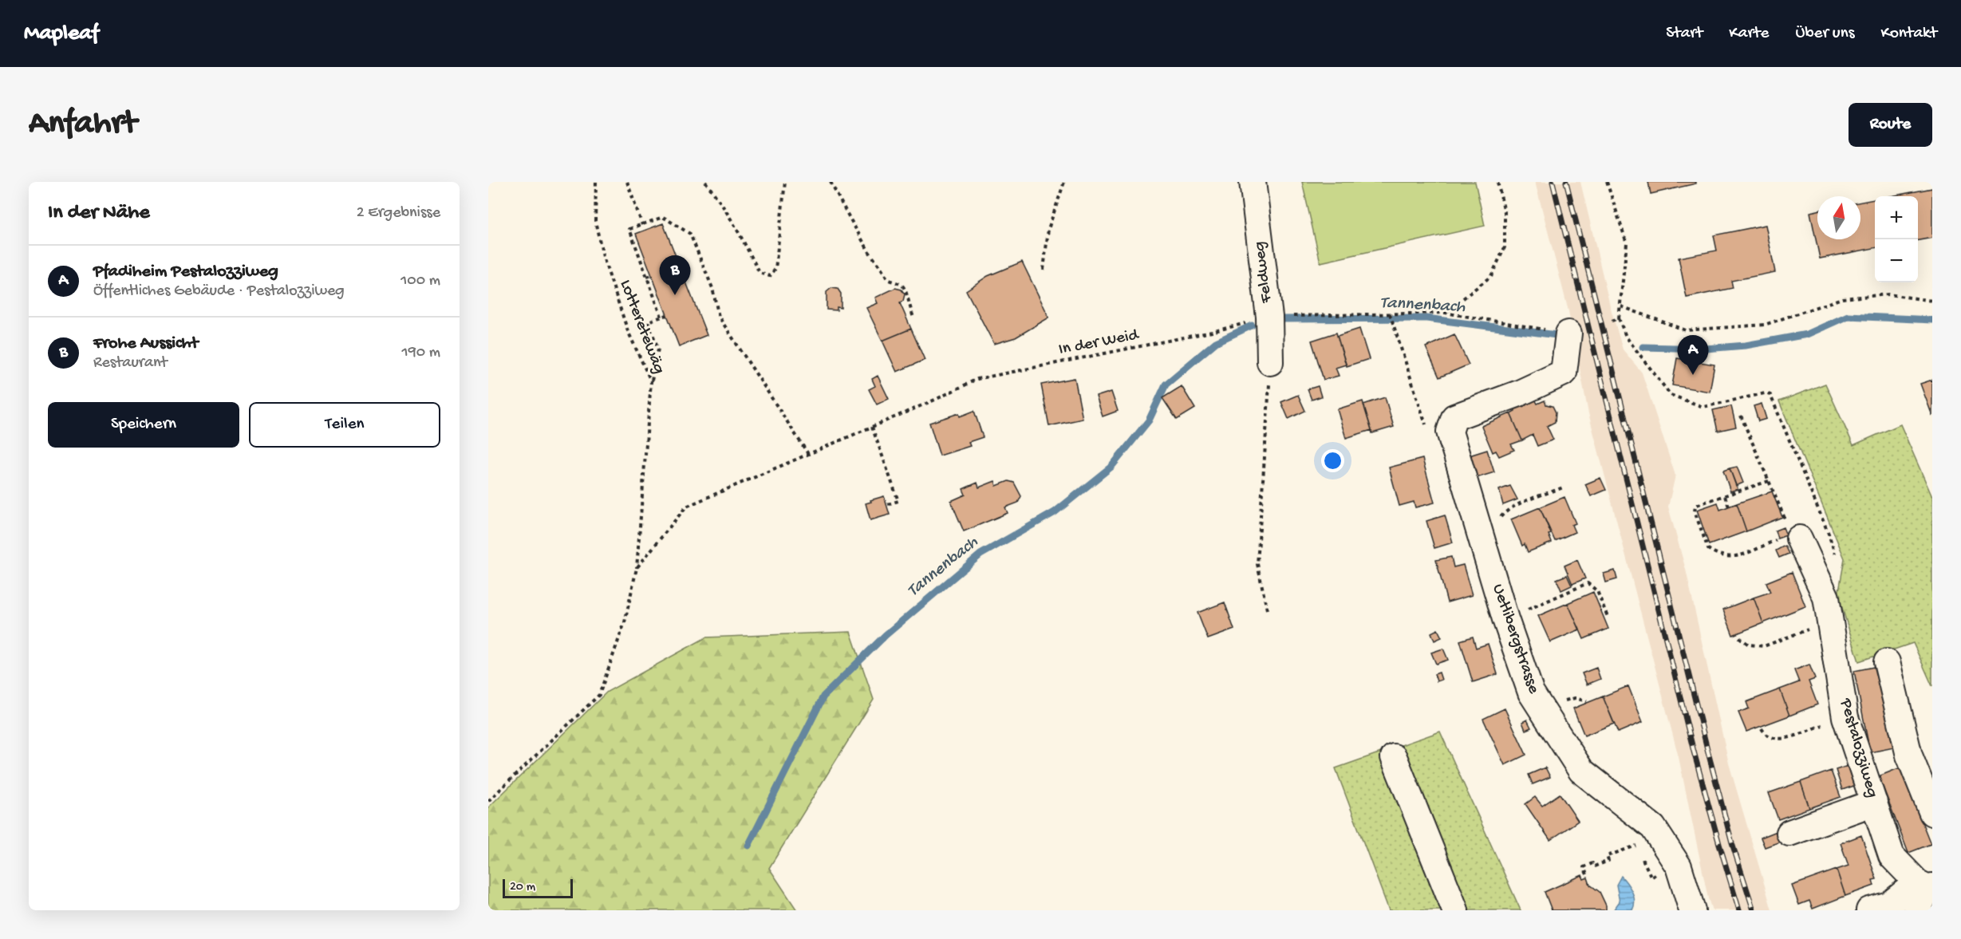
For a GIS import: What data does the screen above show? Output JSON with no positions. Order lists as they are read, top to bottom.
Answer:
{
  "streets": {
    "street": ["Feldweg", "Uetlibergstrasse", "Pestalozziweg"],
    "path": ["Lotteretewäg", "In der Weid"]
  },
  "crossings": [
    ["Feldweg", "In der Weid"],
    ["Lotteretewäg", "In der Weid"]
  ],
  "water": ["Tannenbach"],
  "scale_bar": "20 m",
  "north": "top",
  "page": {
    "header": "Mapleaf",
    "nav": [
      "Start",
      "Karte",
      "Über uns",
      "Kontakt"
    ],
    "buttons": [
      "Route",
      ["Speichern", "Teilen"]
    ],
    "title": "Anfahrt",
    "heading": ["In der Nähe", "2 Ergebnisse"],
    "map_buttons": ["+", "−"],
    "list": [
      {
        "mark": "A",
        "name": "Pfadiheim Pestalozziweg",
        "note": "Öffentliches Gebäude · Pestalozziweg",
        "value": "100 m"
      },
      {
        "mark": "B",
        "name": "Frohe Aussicht",
        "note": "Restaurant",
        "value": "190 m"
      }
    ],
    "pins": ["B", "A"],
    "scale": "20 m"
  }
}
